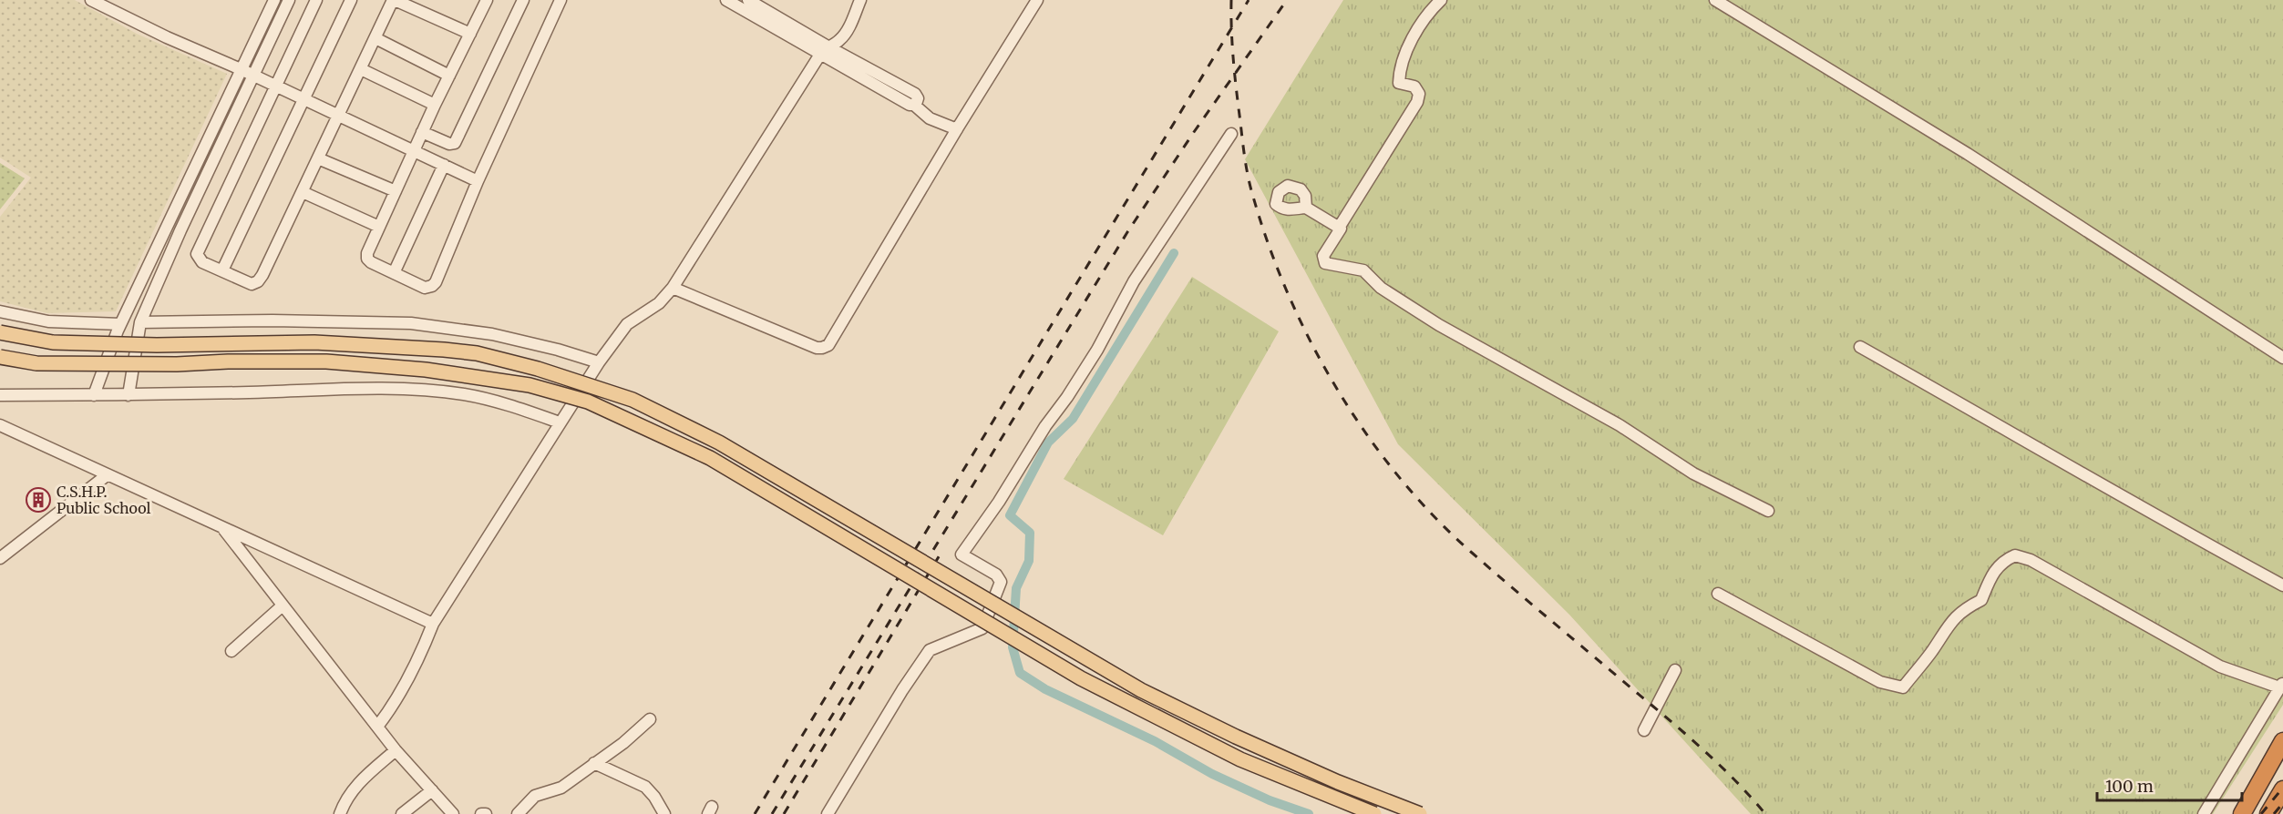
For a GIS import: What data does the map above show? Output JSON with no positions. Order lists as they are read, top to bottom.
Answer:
{
  "places": {
    "building": ["C.S.H.P. Public School"]
  },
  "scale_bar": "100 m"
}
